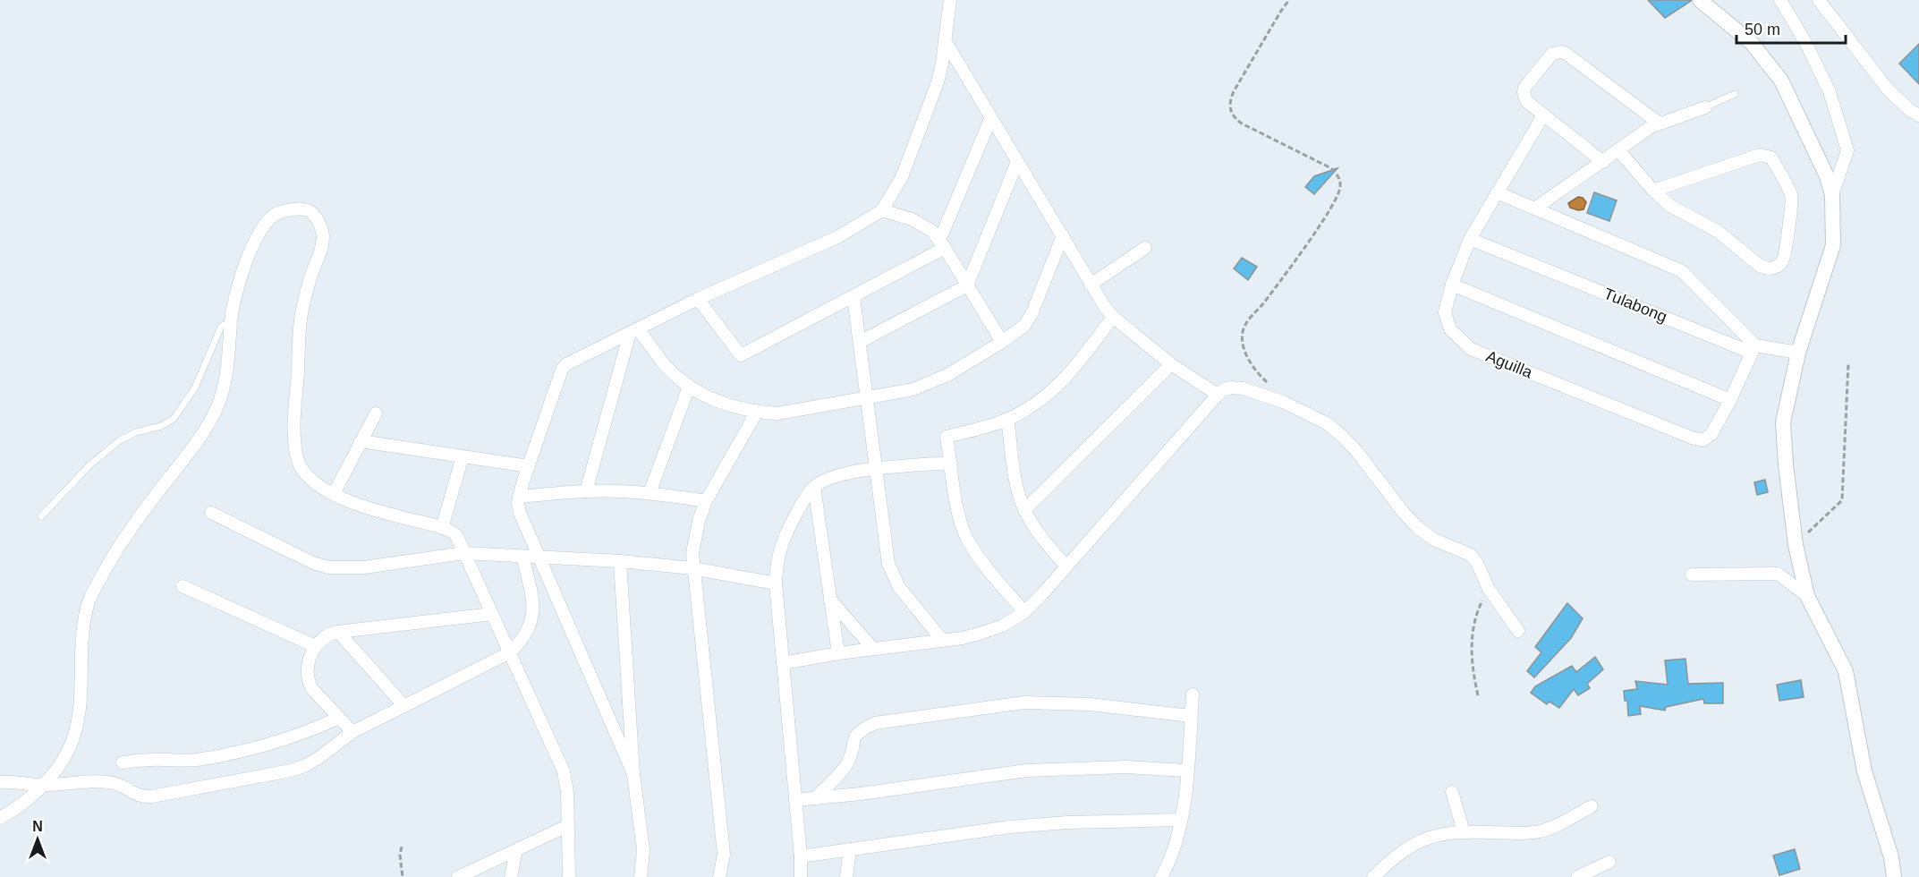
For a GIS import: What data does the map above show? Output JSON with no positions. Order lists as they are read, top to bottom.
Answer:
{
  "streets": {
    "street": ["Tulabong", "Aguilla"]
  },
  "crossings": [
    ["Tulabong", "Aguilla"]
  ],
  "scale_bar": "50 m",
  "north": "top"
}
